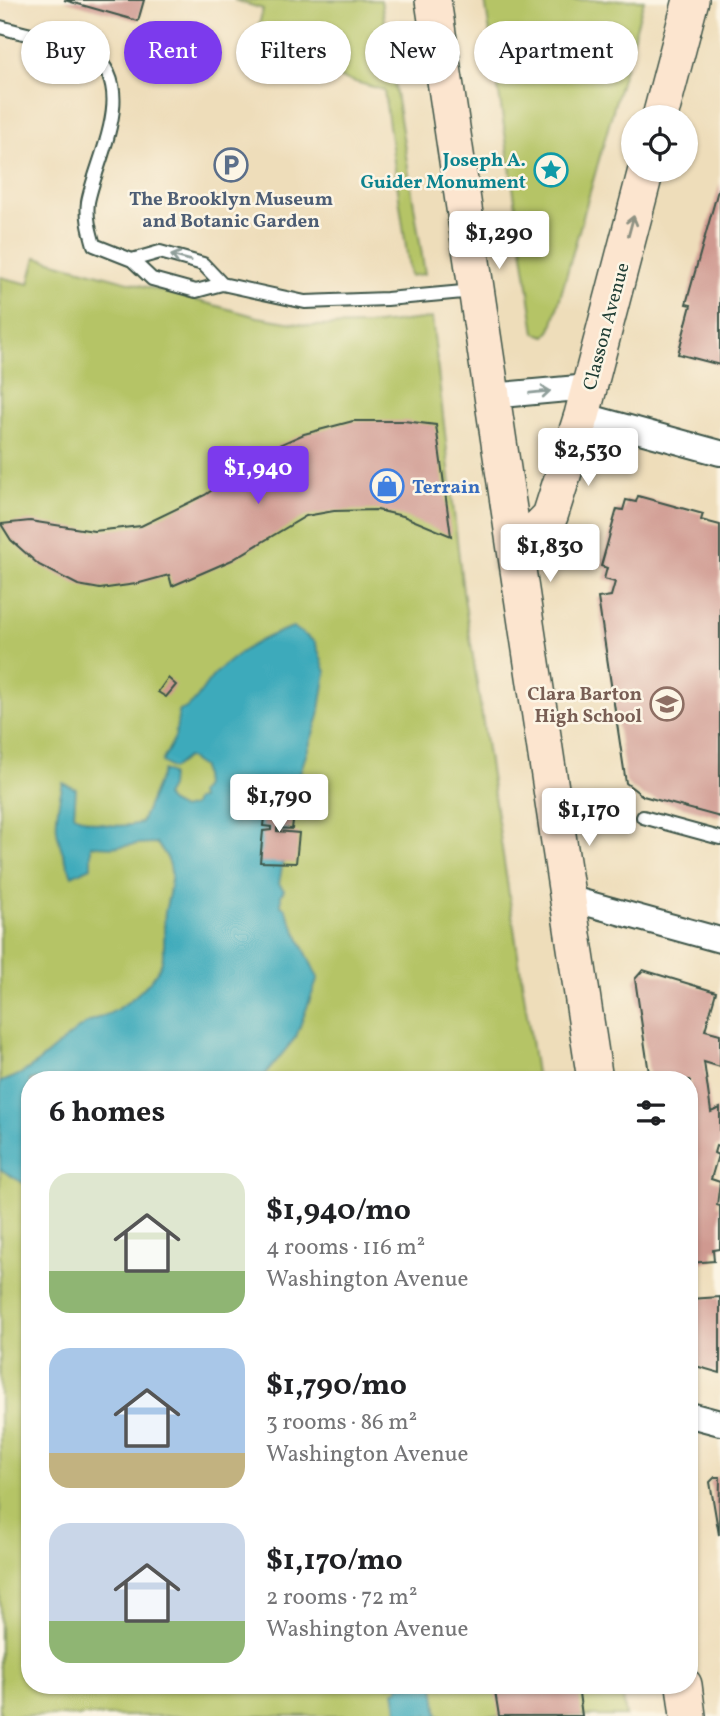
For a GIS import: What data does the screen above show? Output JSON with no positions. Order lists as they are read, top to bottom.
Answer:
{
  "streets": {
    "main road": ["Classon Avenue"]
  },
  "places": {
    "parking": ["The Brooklyn Museum and Botanic Garden"],
    "place": ["Joseph A. Guider Monument"],
    "shop": ["Terrain"],
    "school or university": ["Clara Barton High School"]
  },
  "page": {
    "chip": [
      "Buy",
      "Rent",
      "Filters",
      "New",
      "Apartment"
    ],
    "price": [
      "$1,290",
      "$2,530",
      "$1,940",
      "$1,830",
      "$1,790",
      "$1,170"
    ],
    "heading": "6 homes",
    "list": [
      {
        "name": "$1,940/mo",
        "note": "4 rooms · 116 m² · Washington Avenue"
      },
      {
        "name": "$1,790/mo",
        "note": "3 rooms · 86 m² · Washington Avenue"
      },
      {
        "name": "$1,170/mo",
        "note": "2 rooms · 72 m² · Washington Avenue"
      }
    ]
  }
}
